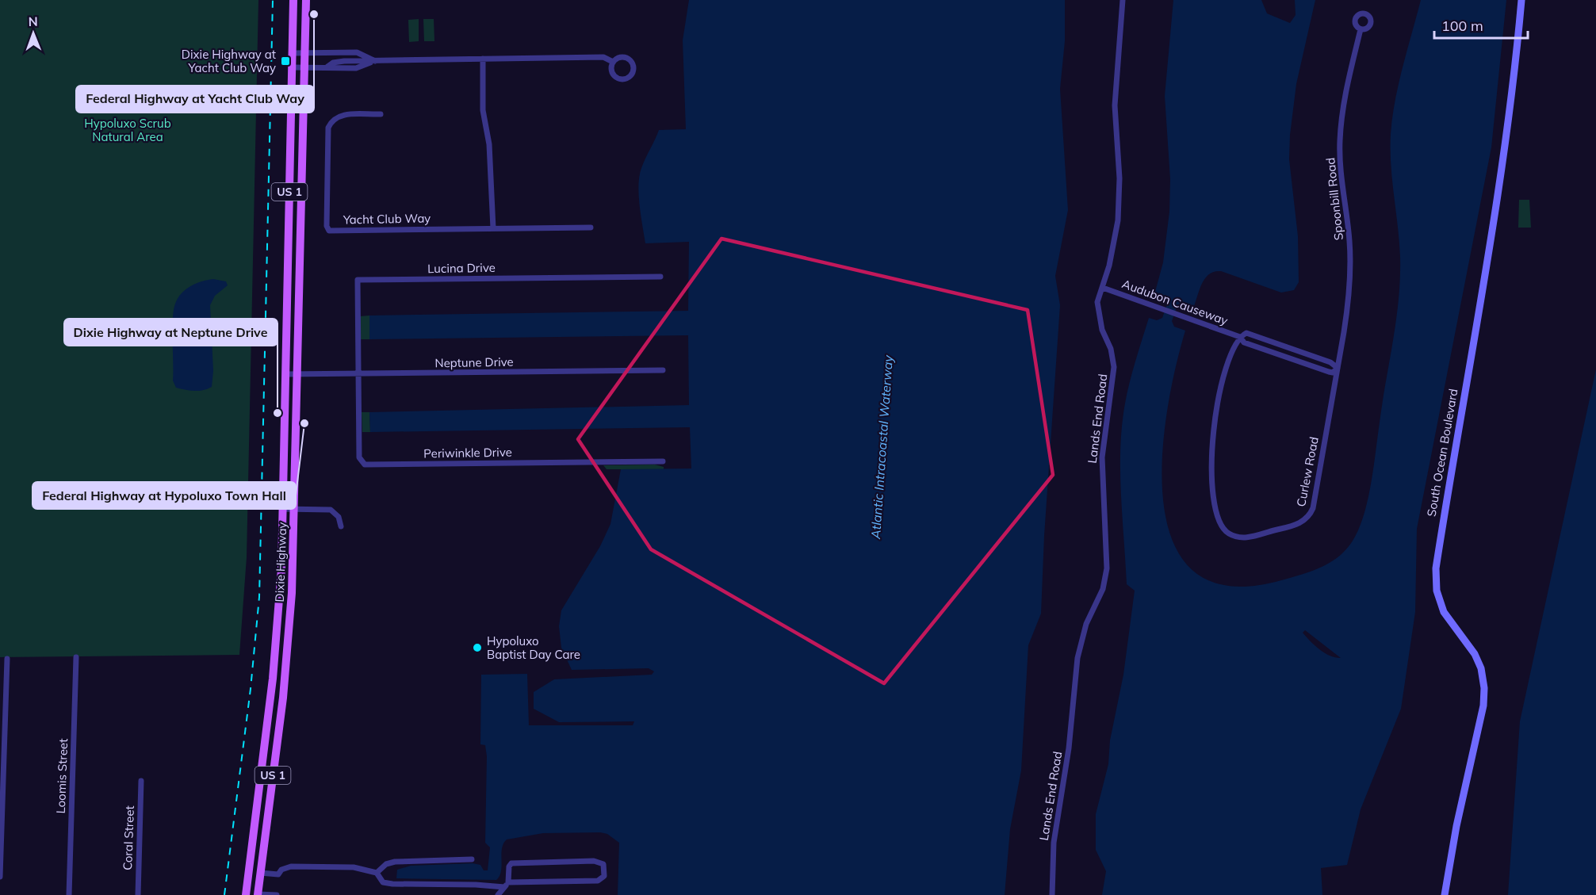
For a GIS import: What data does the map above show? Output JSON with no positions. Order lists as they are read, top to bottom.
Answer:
{
  "streets": {
    "main road": ["US 1", "South Ocean Boulevard", "Dixie Highway"],
    "street": [
      "Spoonbill Road",
      "Yacht Club Way",
      "Lucina Drive",
      "Audubon Causeway",
      "Neptune Drive",
      "Lands End Road",
      "Periwinkle Drive",
      "Curlew Road",
      "Loomis Street",
      "Coral Street"
    ]
  },
  "crossings": [
    ["Spoonbill Road", "Audubon Causeway"],
    ["Spoonbill Road", "Curlew Road"],
    ["Lucina Drive", "Neptune Drive"],
    ["Lucina Drive", "Periwinkle Drive"],
    ["Audubon Causeway", "Lands End Road"],
    ["Audubon Causeway", "Curlew Road"],
    ["Neptune Drive", "Periwinkle Drive"],
    ["Neptune Drive", "Dixie Highway"]
  ],
  "water": ["Atlantic Intracoastal Waterway"],
  "parks": ["Hypoluxo Scrub Natural Area"],
  "places": {
    "other": [
      "Federal Highway at Yacht Club Way",
      "Dixie Highway at Neptune Drive",
      "Federal Highway at Hypoluxo Town Hall",
      "Hypoluxo Baptist Day Care"
    ],
    "transit": ["Dixie Highway at Yacht Club Way"]
  },
  "scale_bar": "100 m",
  "north": "top"
}
